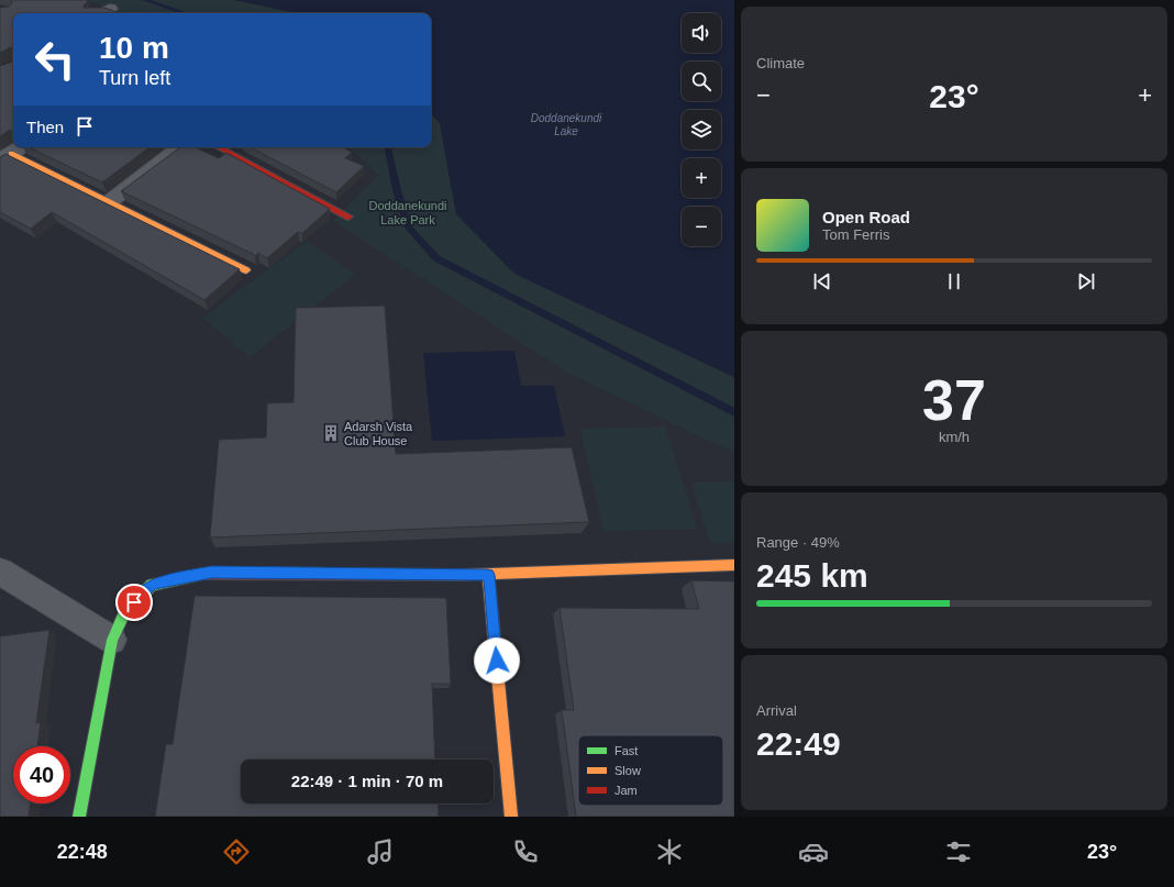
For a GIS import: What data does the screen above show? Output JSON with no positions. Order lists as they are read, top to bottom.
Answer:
{
  "water": ["Doddanekundi Lake"],
  "parks": ["Doddanekundi Lake Park"],
  "places": {
    "building": ["Adarsh Vista Club House"]
  },
  "legend": ["Fast", "Slow", "Jam"],
  "page": {
    "tile": [
      "Climate",
      ["37", "km/h"],
      ["Range · 49%", "245 km"],
      ["Arrival", "22:49"]
    ],
    "map_buttons": ["+", "−"],
    "turn": ["10 m", "Turn left"],
    "heat": ["−", "23°", "+"],
    "then": "Then",
    "song": ["Open Road", "Tom Ferris"],
    "limit": "40",
    "trip": "22:49 · 1 min · 70 m",
    "tabs": ["22:48", "23°"]
  }
}
